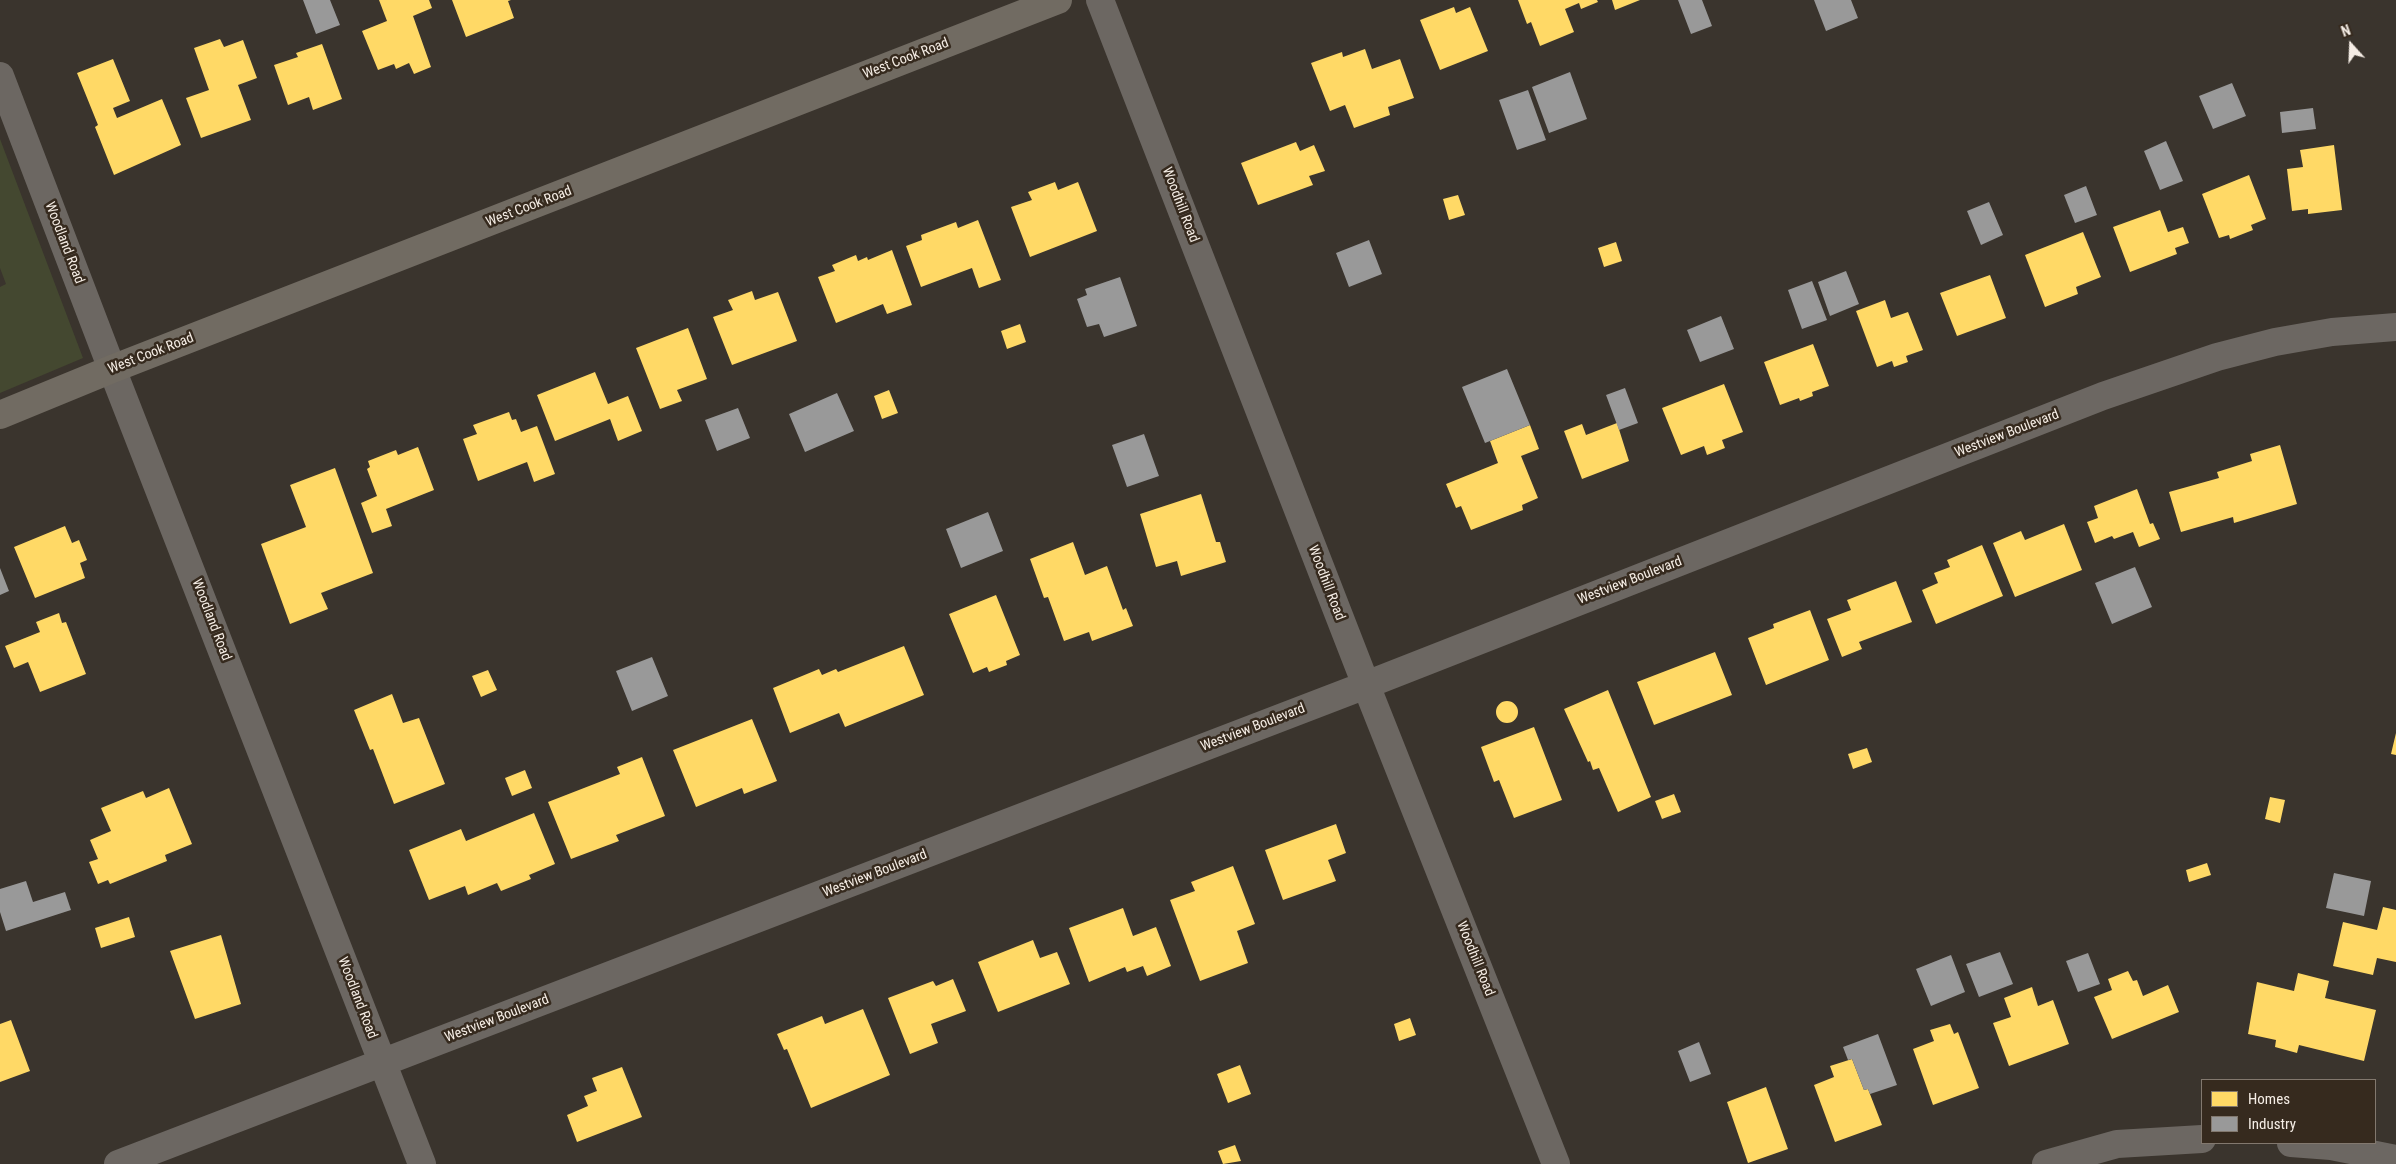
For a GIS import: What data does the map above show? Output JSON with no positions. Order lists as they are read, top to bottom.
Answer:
{
  "streets": {
    "main road": ["West Cook Road"],
    "street": ["Woodhill Road", "Woodland Road", "Westview Boulevard"]
  },
  "crossings": [
    ["West Cook Road", "Woodland Road"],
    ["Woodhill Road", "Westview Boulevard"],
    ["Woodland Road", "Westview Boulevard"]
  ],
  "legend": ["Homes", "Industry"],
  "north": "top"
}
